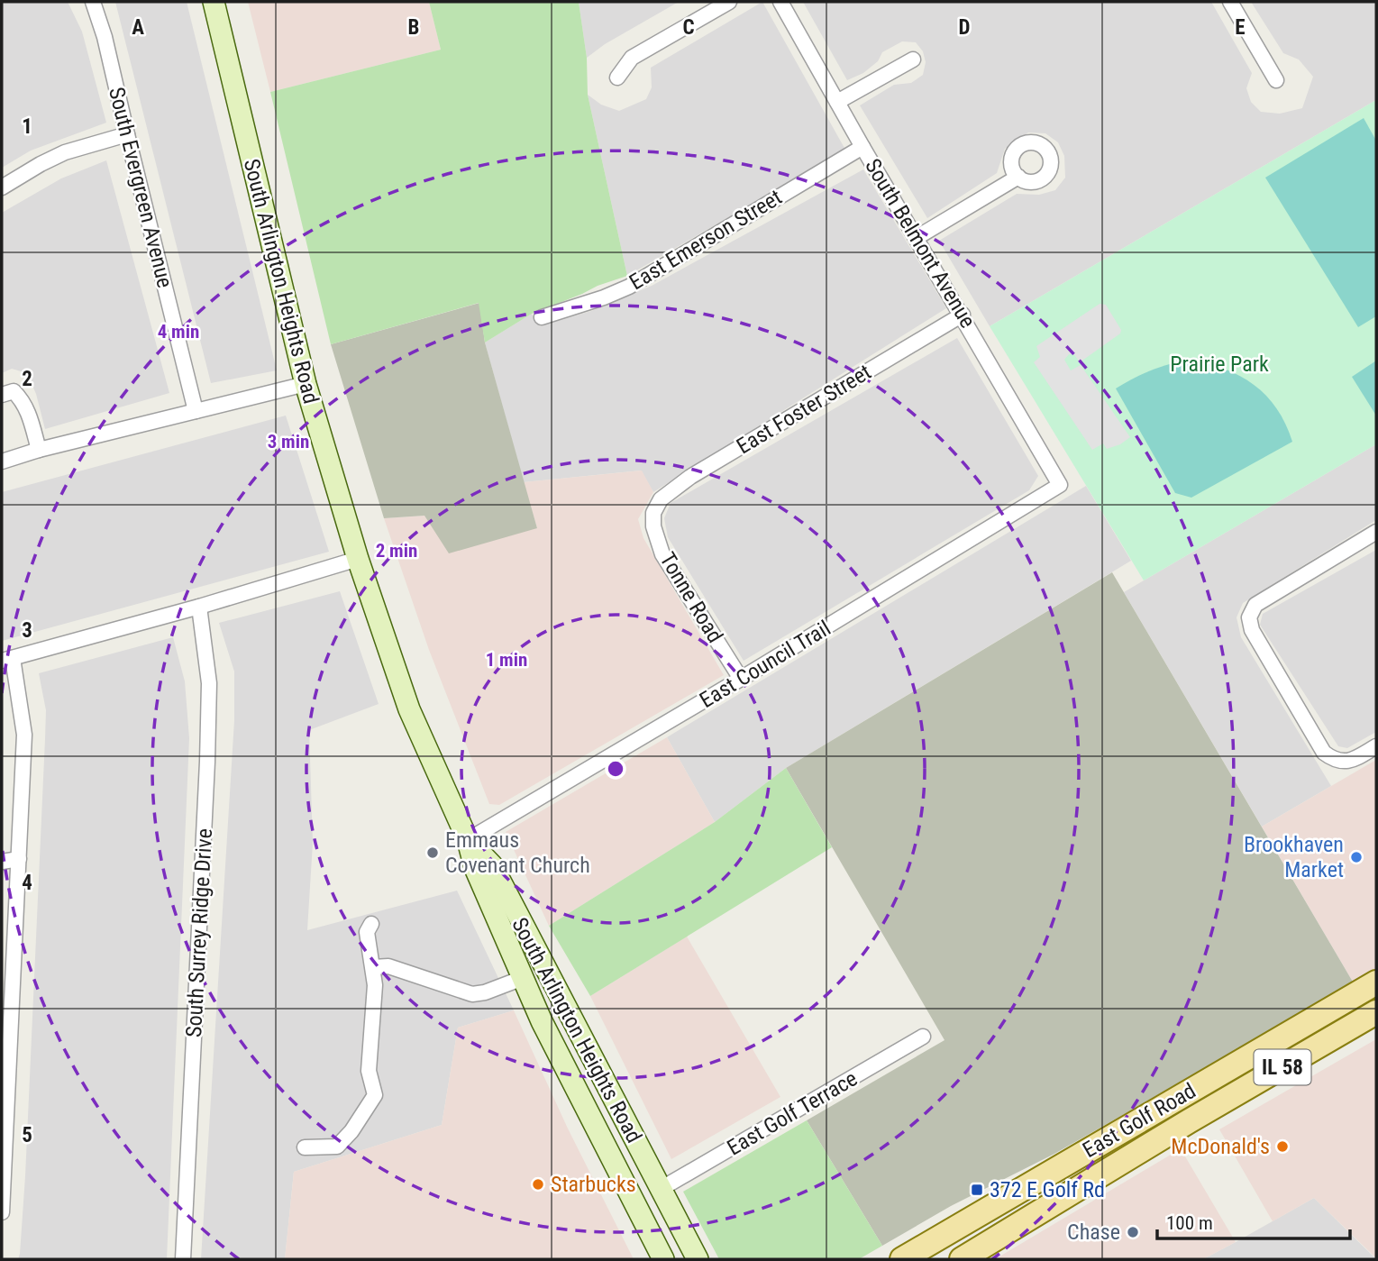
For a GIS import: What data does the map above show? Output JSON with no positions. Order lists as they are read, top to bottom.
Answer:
{
  "streets": {
    "main road": ["South Arlington Heights Road", "IL 58", "East Golf Road"],
    "street": [
      "South Evergreen Avenue",
      "East Emerson Street",
      "South Belmont Avenue",
      "East Foster Street",
      "Tonne Road",
      "East Council Trail",
      "South Surrey Ridge Drive",
      "East Golf Terrace"
    ]
  },
  "crossings": [
    ["East Emerson Street", "South Belmont Avenue"],
    ["South Belmont Avenue", "East Foster Street"],
    ["South Belmont Avenue", "East Council Trail"],
    ["South Arlington Heights Road", "East Council Trail"],
    ["South Arlington Heights Road", "East Golf Terrace"],
    ["East Foster Street", "Tonne Road"],
    ["Tonne Road", "East Council Trail"]
  ],
  "parks": ["Prairie Park"],
  "places": {
    "other": [
      "Emmaus Covenant Church",
      "Brookhaven Market",
      "McDonald's",
      "Starbucks",
      "Chase"
    ],
    "transit": ["372 E Golf Rd"]
  },
  "scale_bar": "100 m",
  "grid": {
    "columns": [
      "A",
      "B",
      "C",
      "D",
      "E"
    ],
    "rows": [
      "1",
      "2",
      "3",
      "4",
      "5"
    ]
  },
  "rings": [
    "4 min",
    "3 min",
    "2 min",
    "1 min"
  ]
}
